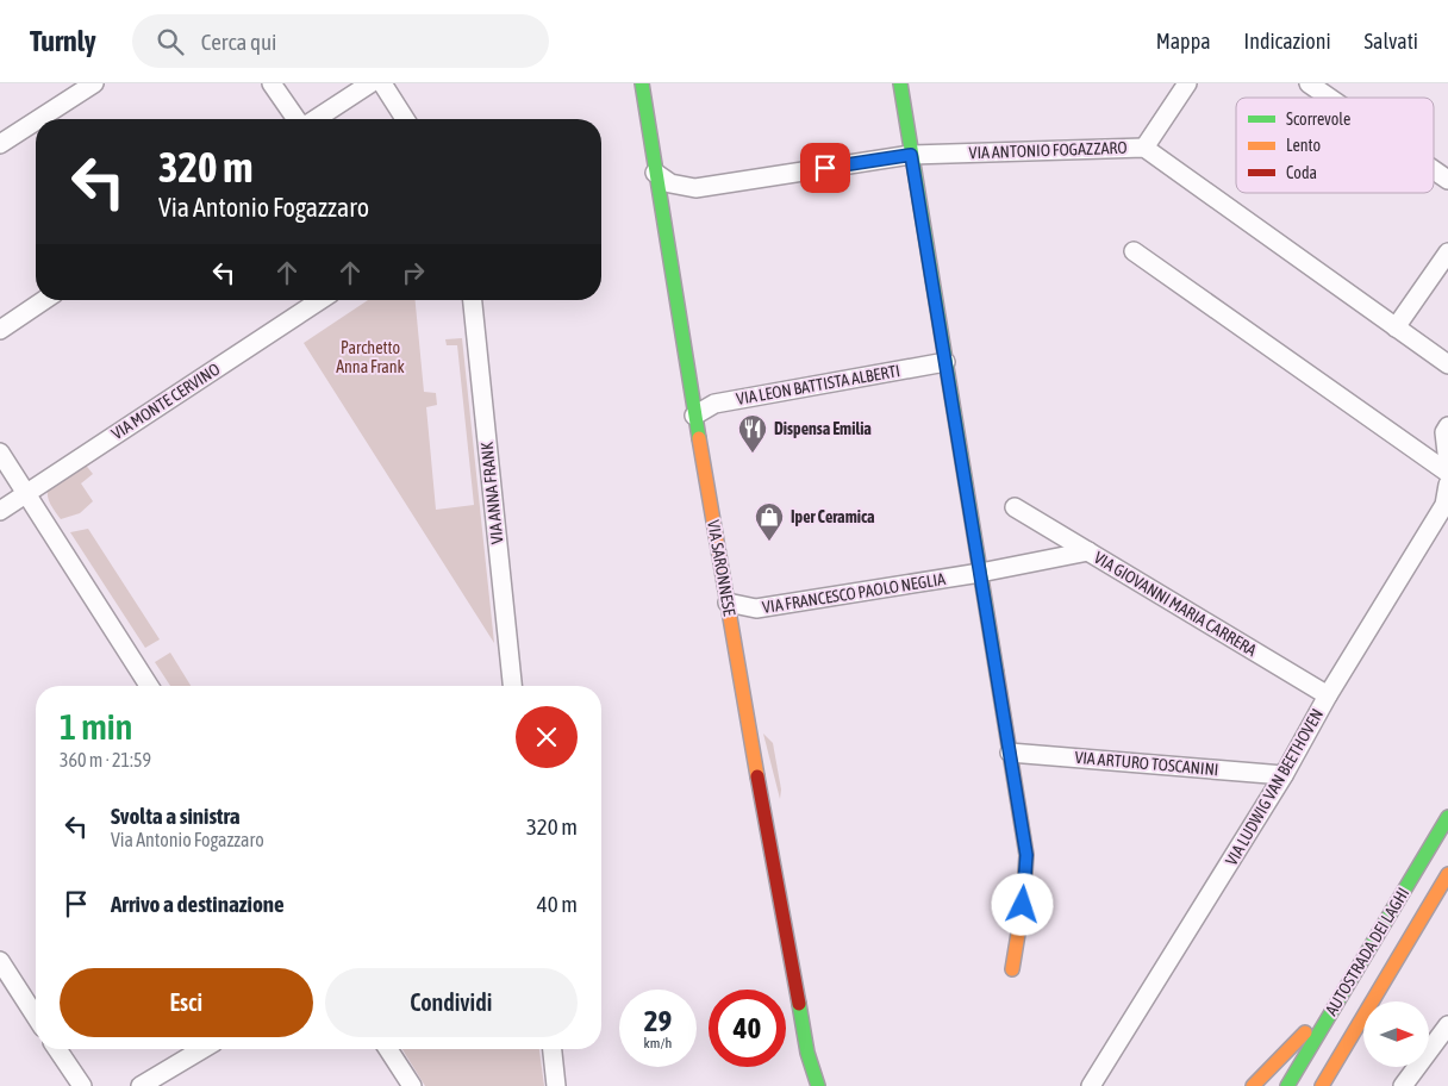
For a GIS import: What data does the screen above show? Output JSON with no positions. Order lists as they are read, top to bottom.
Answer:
{
  "streets": {
    "main road": ["VIA SARONNESE", "AUTOSTRADA DEI LAGHI"],
    "street": [
      "VIA ANTONIO FOGAZZARO",
      "VIA LEON BATTISTA ALBERTI",
      "VIA MONTE CERVINO",
      "VIA ANNA FRANK",
      "VIA FRANCESCO PAOLO NEGLIA",
      "VIA GIOVANNI MARIA CARRERA",
      "VIA ARTURO TOSCANINI",
      "VIA LUDWIG VAN BEETHOVEN"
    ]
  },
  "crossings": [
    ["VIA ANTONIO FOGAZZARO", "VIA SARONNESE"],
    ["VIA LEON BATTISTA ALBERTI", "VIA SARONNESE"],
    ["VIA SARONNESE", "VIA FRANCESCO PAOLO NEGLIA"],
    ["VIA FRANCESCO PAOLO NEGLIA", "VIA GIOVANNI MARIA CARRERA"],
    ["VIA GIOVANNI MARIA CARRERA", "VIA LUDWIG VAN BEETHOVEN"],
    ["VIA ARTURO TOSCANINI", "VIA LUDWIG VAN BEETHOVEN"]
  ],
  "parks": ["Parchetto Anna Frank"],
  "places": {
    "restaurant": ["Dispensa Emilia"],
    "shop": ["Iper Ceramica"]
  },
  "legend": ["Scorrevole", "Lento", "Coda"],
  "north": "right",
  "page": {
    "header": "Turnly",
    "search": "Cerca qui",
    "nav": ["Mappa", "Indicazioni", "Salvati"],
    "turn": ["320 m", "Via Antonio Fogazzaro"],
    "heading": ["1 min", "360 m · 21:59"],
    "list": [
      {
        "name": "Svolta a sinistra",
        "note": "Via Antonio Fogazzaro",
        "value": "320 m"
      },
      {
        "name": "Arrivo a destinazione",
        "value": "40 m"
      }
    ],
    "buttons": ["Esci", "Condividi"],
    "speed": "29 km/h",
    "limit": "40"
  }
}
